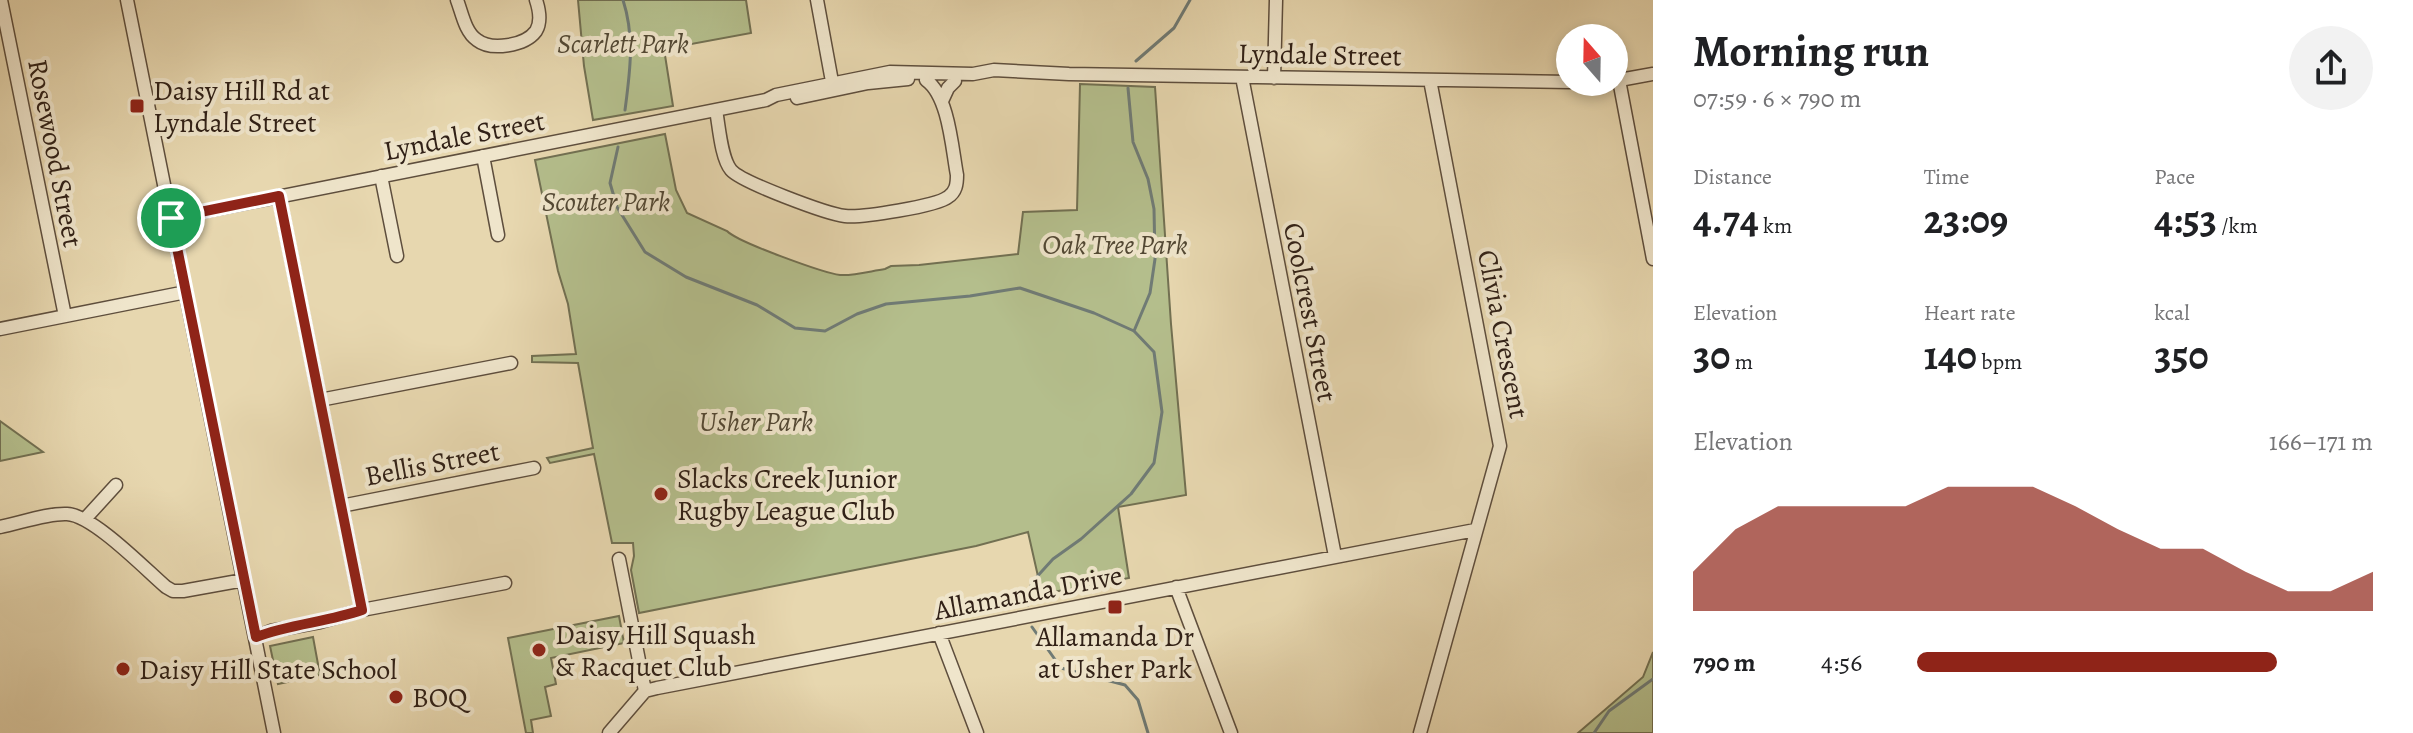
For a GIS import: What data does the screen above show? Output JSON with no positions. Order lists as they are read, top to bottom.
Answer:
{
  "streets": {
    "street": [
      "Lyndale Street",
      "Rosewood Street",
      "Coolcrest Street",
      "Clivia Crescent",
      "Bellis Street",
      "Allamanda Drive"
    ]
  },
  "crossings": [
    ["Lyndale Street", "Coolcrest Street"],
    ["Lyndale Street", "Clivia Crescent"],
    ["Coolcrest Street", "Allamanda Drive"],
    ["Clivia Crescent", "Allamanda Drive"]
  ],
  "parks": [
    "Scarlett Park",
    "Scouter Park",
    "Oak Tree Park",
    "Usher Park"
  ],
  "places": {
    "transit": ["Daisy Hill Rd at Lyndale Street", "Allamanda Dr at Usher Park"],
    "other": [
      "Slacks Creek Junior Rugby League Club",
      "Daisy Hill Squash & Racquet Club",
      "Daisy Hill State School",
      "BOQ"
    ]
  },
  "north": "top",
  "page": {
    "heading": ["Morning run", "07:59 · 6 × 790 m"],
    "stats": [
      ["Distance", "4.74 km"],
      ["Time", "23:09"],
      ["Pace", "4:53 /km"],
      ["Elevation", "30 m"],
      ["Heart rate", "140 bpm"],
      ["kcal", "350"]
    ],
    "chart": ["Elevation", "166–171 m"],
    "list": [
      {
        "name": "790 m",
        "note": "4:56"
      }
    ]
  }
}
